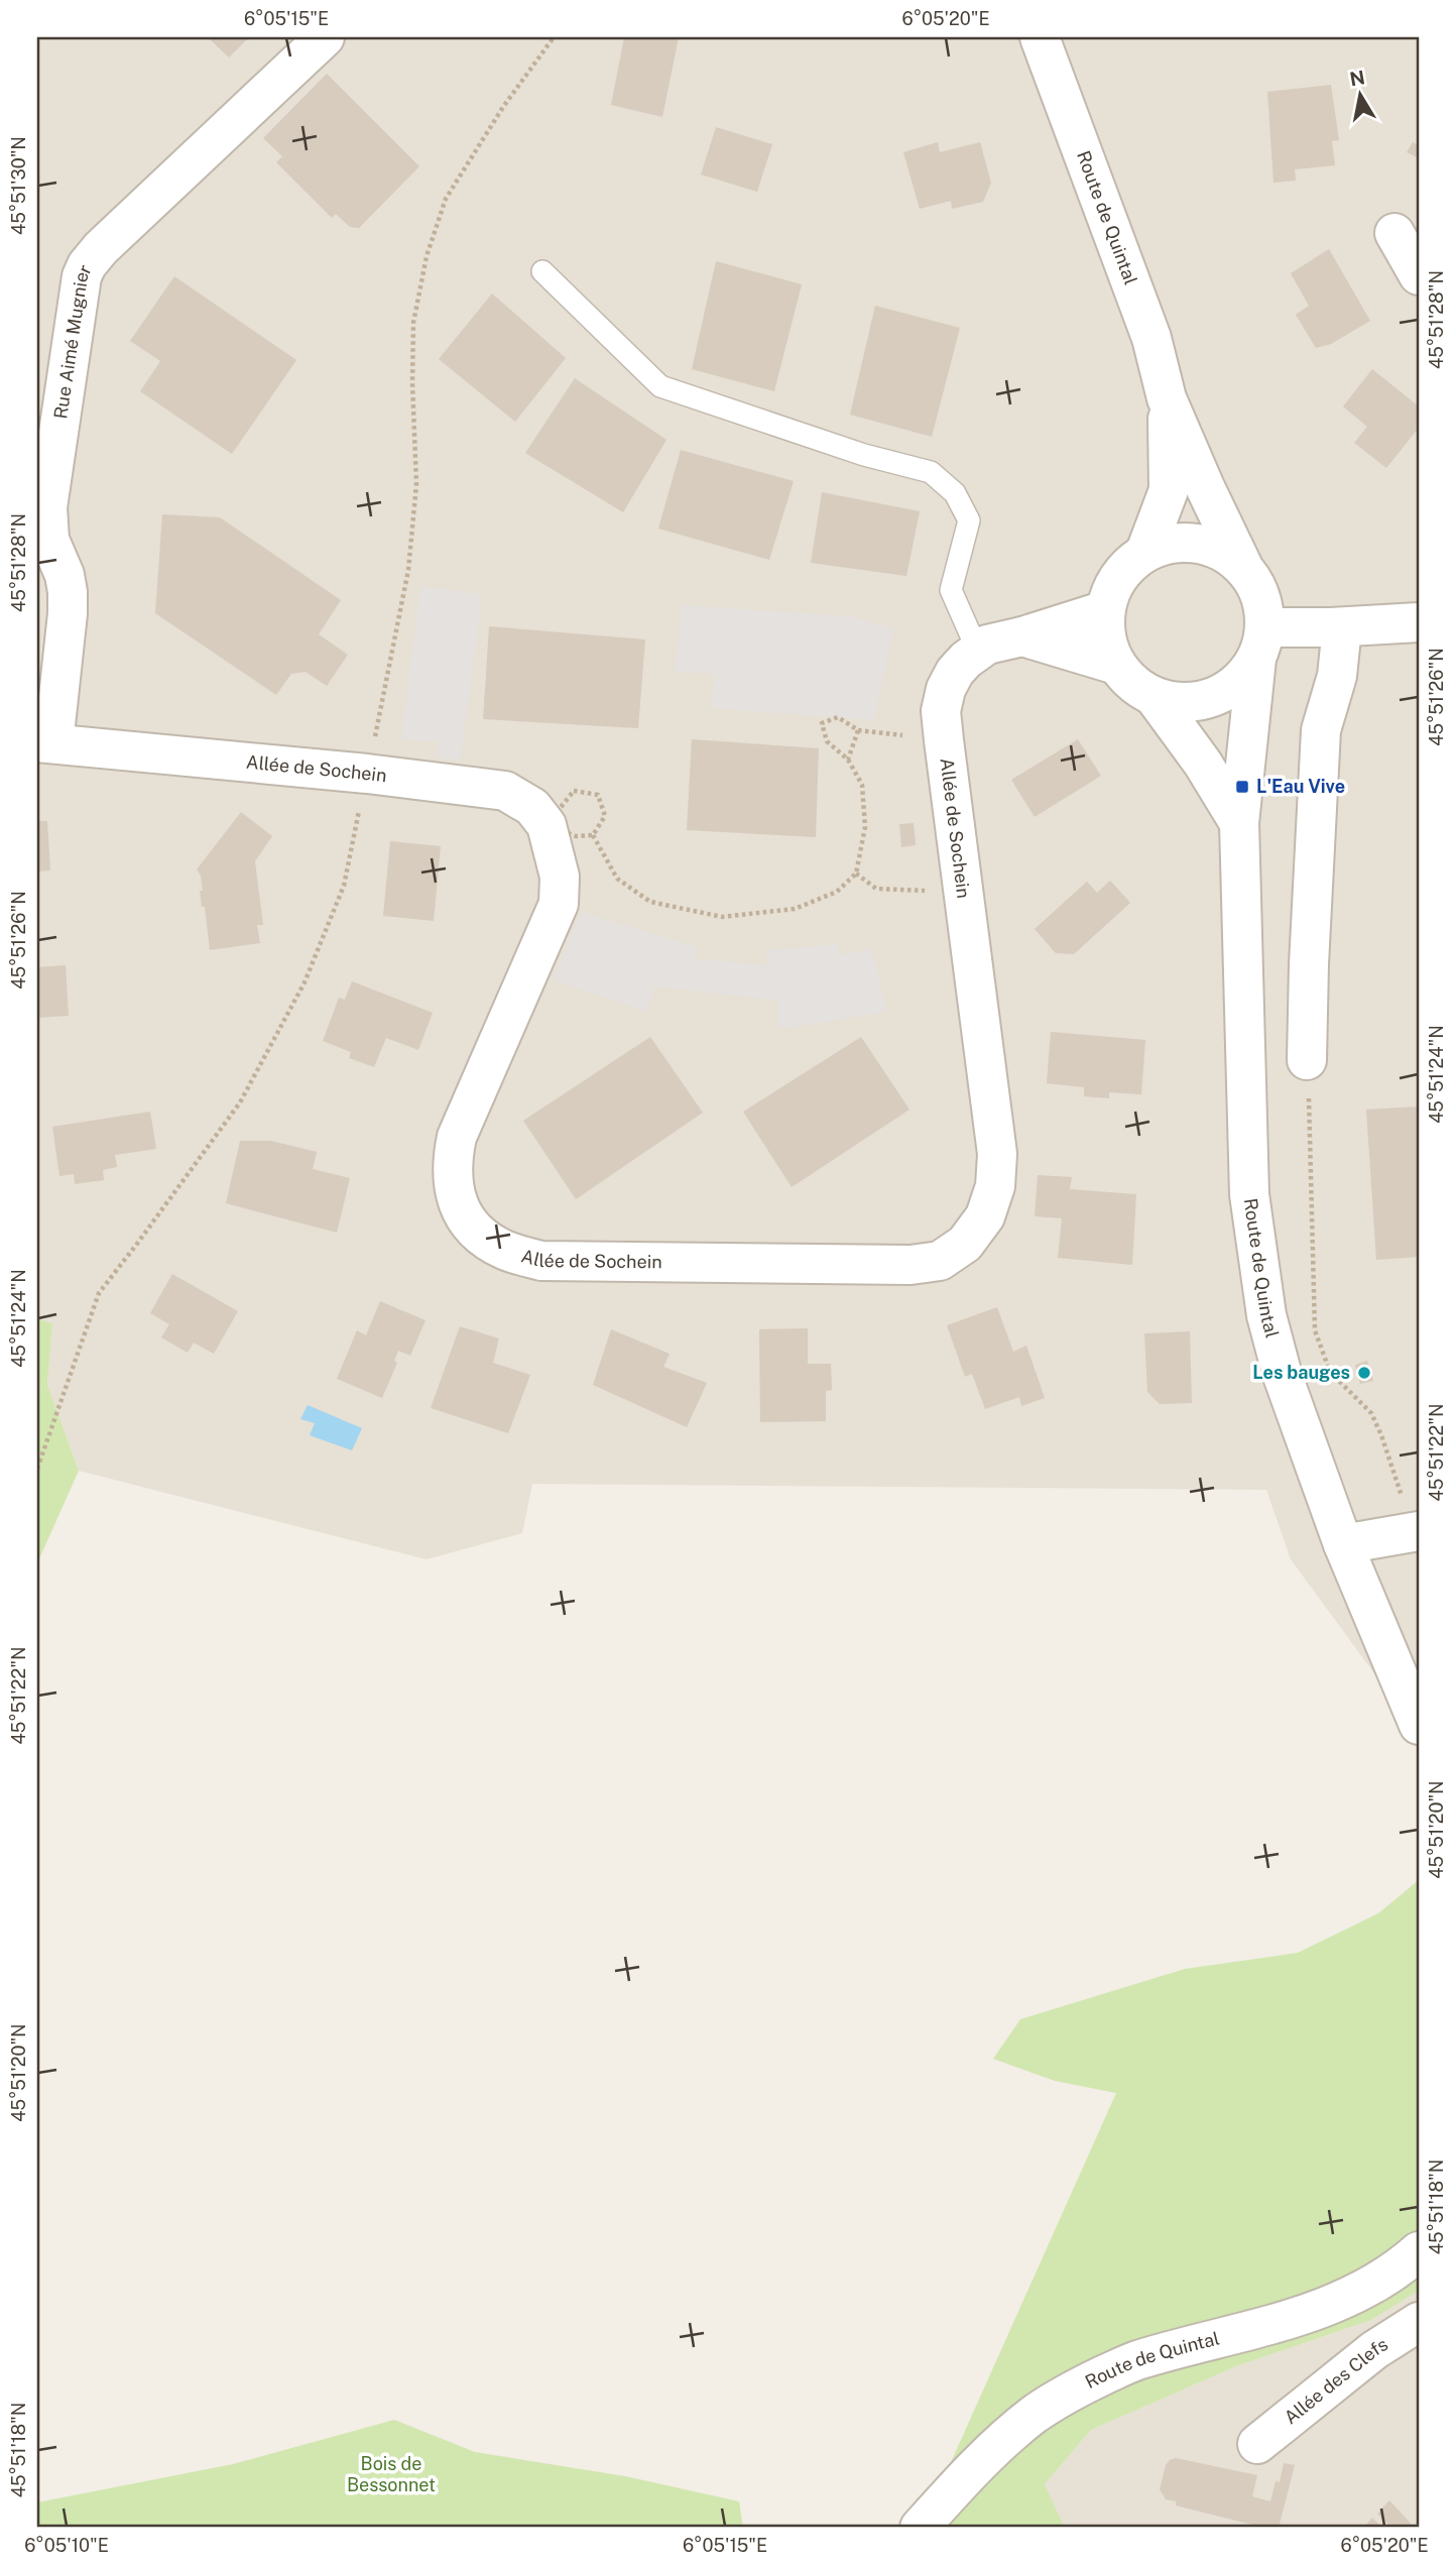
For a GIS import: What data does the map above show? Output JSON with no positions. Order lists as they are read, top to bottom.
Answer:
{
  "streets": {
    "street": [
      "Route de Quintal",
      "Rue Aimé Mugnier",
      "Allée de Sochein",
      "Allée des Clefs"
    ]
  },
  "crossings": [
    ["Route de Quintal", "Allée de Sochein"],
    ["Rue Aimé Mugnier", "Allée de Sochein"]
  ],
  "parks": ["Bois de Bessonnet"],
  "places": {
    "transit": ["L'Eau Vive"],
    "other": ["Les bauges"]
  },
  "north": "top",
  "coordinates": [
    "6°05'15\"E",
    "6°05'20\"E",
    "45°51'30\"N",
    "45°51'28\"N",
    "45°51'26\"N",
    "45°51'24\"N",
    "45°51'22\"N",
    "45°51'20\"N",
    "45°51'18\"N",
    "6°05'10\"E"
  ]
}
